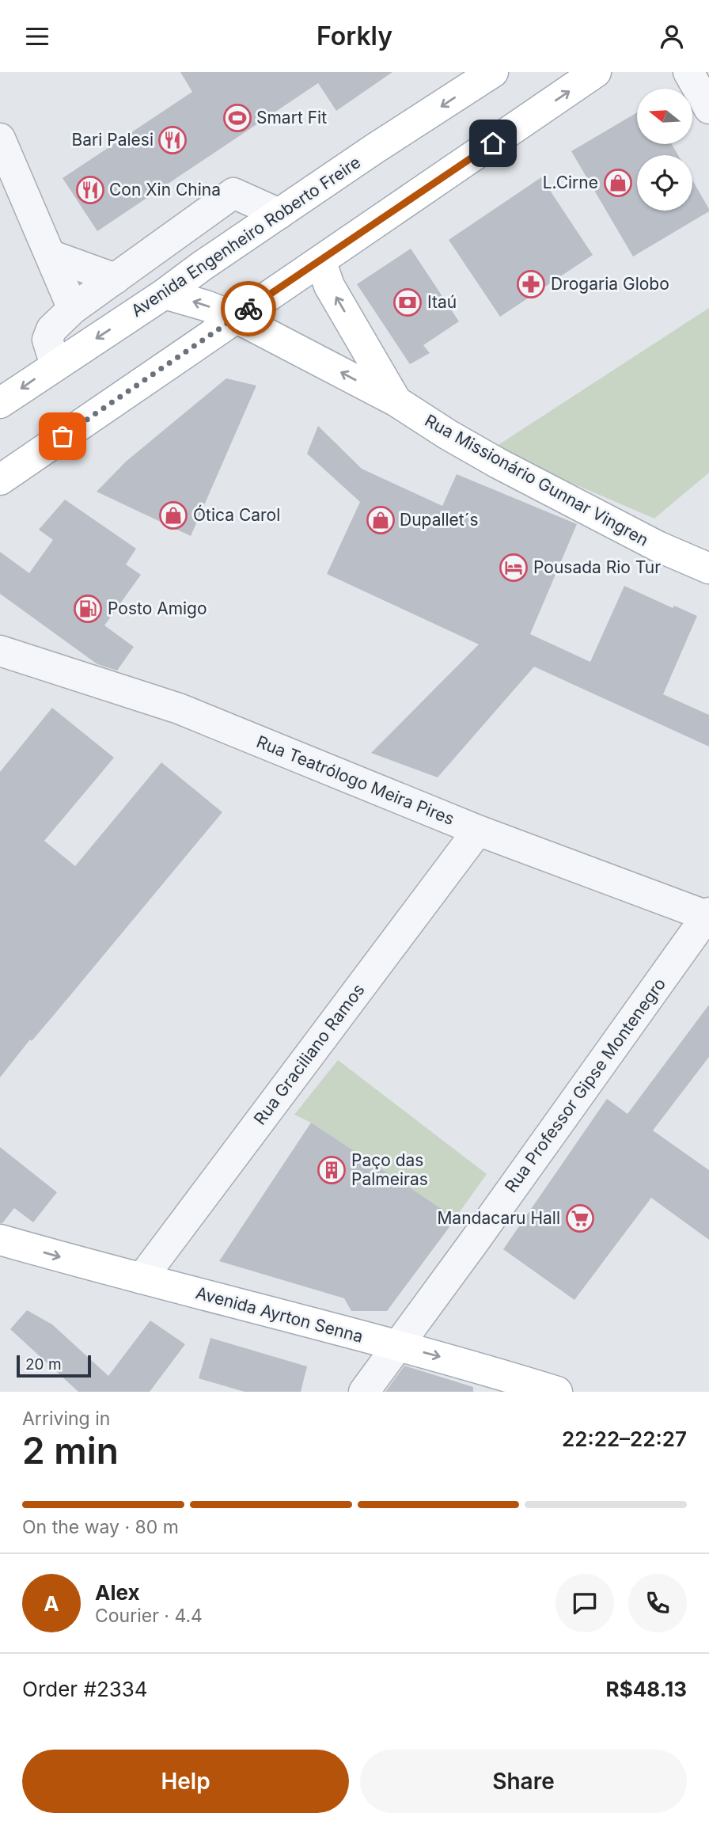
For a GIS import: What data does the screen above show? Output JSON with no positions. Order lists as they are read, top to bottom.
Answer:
{
  "streets": {
    "main road": ["Avenida Engenheiro Roberto Freire", "Rua Missionário Gunnar Vingren", "Avenida Ayrton Senna"],
    "street": ["Rua Teatrólogo Meira Pires", "Rua Graciliano Ramos", "Rua Professor Gipse Montenegro"]
  },
  "crossings": [
    ["Avenida Engenheiro Roberto Freire", "Rua Missionário Gunnar Vingren"],
    ["Rua Teatrólogo Meira Pires", "Rua Graciliano Ramos"],
    ["Rua Teatrólogo Meira Pires", "Rua Professor Gipse Montenegro"],
    ["Rua Graciliano Ramos", "Avenida Ayrton Senna"],
    ["Rua Professor Gipse Montenegro", "Avenida Ayrton Senna"]
  ],
  "one_way": ["Rua Missionário Gunnar Vingren", "Avenida Ayrton Senna"],
  "places": {
    "sports": ["Smart Fit"],
    "restaurant": ["Bari Palesi", "Con Xin China"],
    "shop": ["L.Cirne", "Ótica Carol", "Dupallet´s"],
    "pharmacy": ["Drogaria Globo"],
    "bank": ["Itaú"],
    "hotel": ["Pousada Rio Tur"],
    "fuel station": ["Posto Amigo"],
    "building": ["Paço das Palmeiras"],
    "supermarket": ["Mandacaru Hall"]
  },
  "scale_bar": "20 m",
  "north": "left",
  "page": {
    "header": "Forkly",
    "scale": "20 m",
    "heading": ["2 min", "Arriving in", "22:22–22:27"],
    "panel": [
      "Alex",
      "Courier · 4.4",
      "Order #2334",
      "R$48.13"
    ],
    "bar": "On the way · 80 m",
    "round": "A",
    "buttons": ["Help", "Share"]
  }
}
